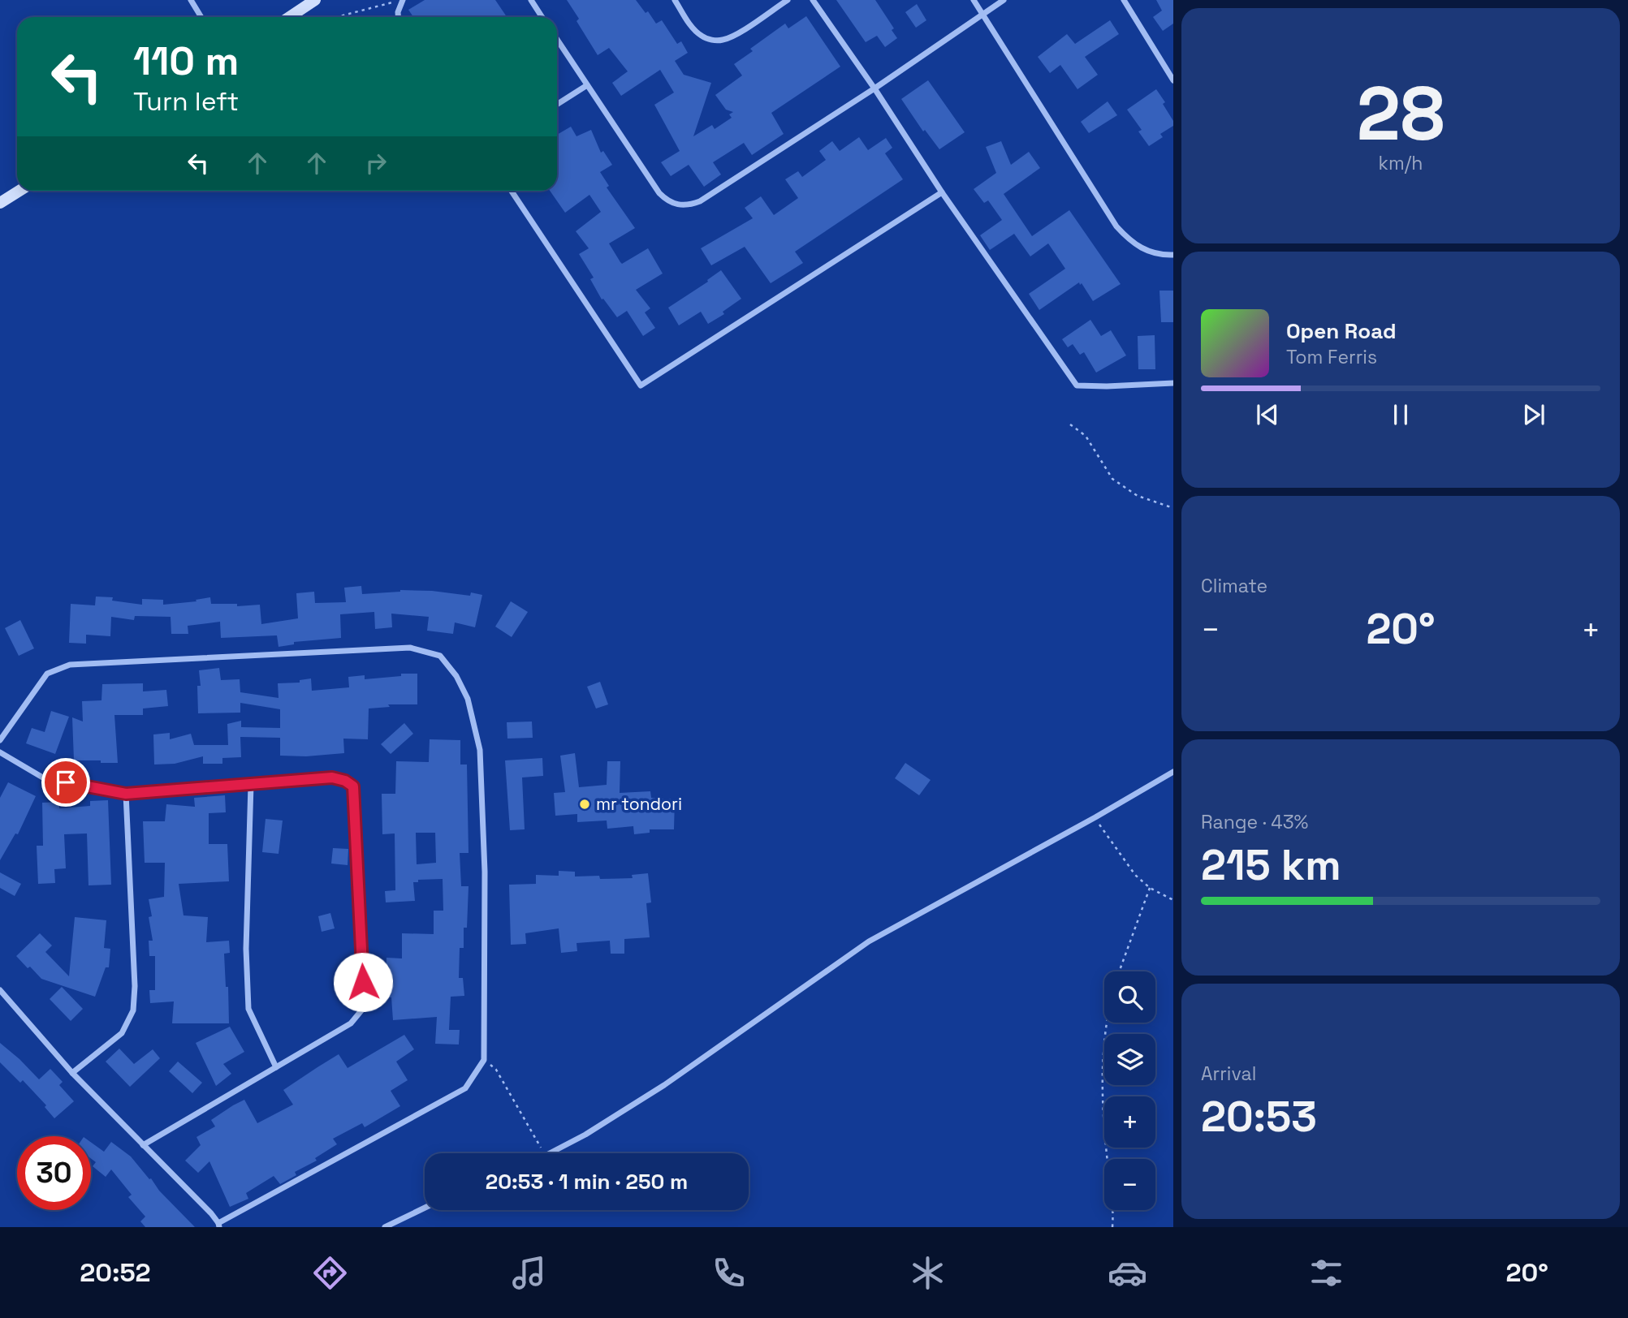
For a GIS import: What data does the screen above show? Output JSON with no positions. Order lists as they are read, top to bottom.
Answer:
{
  "places": ["mr tondori"],
  "page": {
    "tile": [
      ["28", "km/h"],
      "Climate",
      ["Range · 43%", "215 km"],
      ["Arrival", "20:53"]
    ],
    "turn": ["110 m", "Turn left"],
    "song": ["Open Road", "Tom Ferris"],
    "heat": ["−", "20°", "+"],
    "map_buttons": ["+", "−"],
    "limit": "30",
    "trip": "20:53 · 1 min · 250 m",
    "tabs": ["20:52", "20°"]
  }
}
